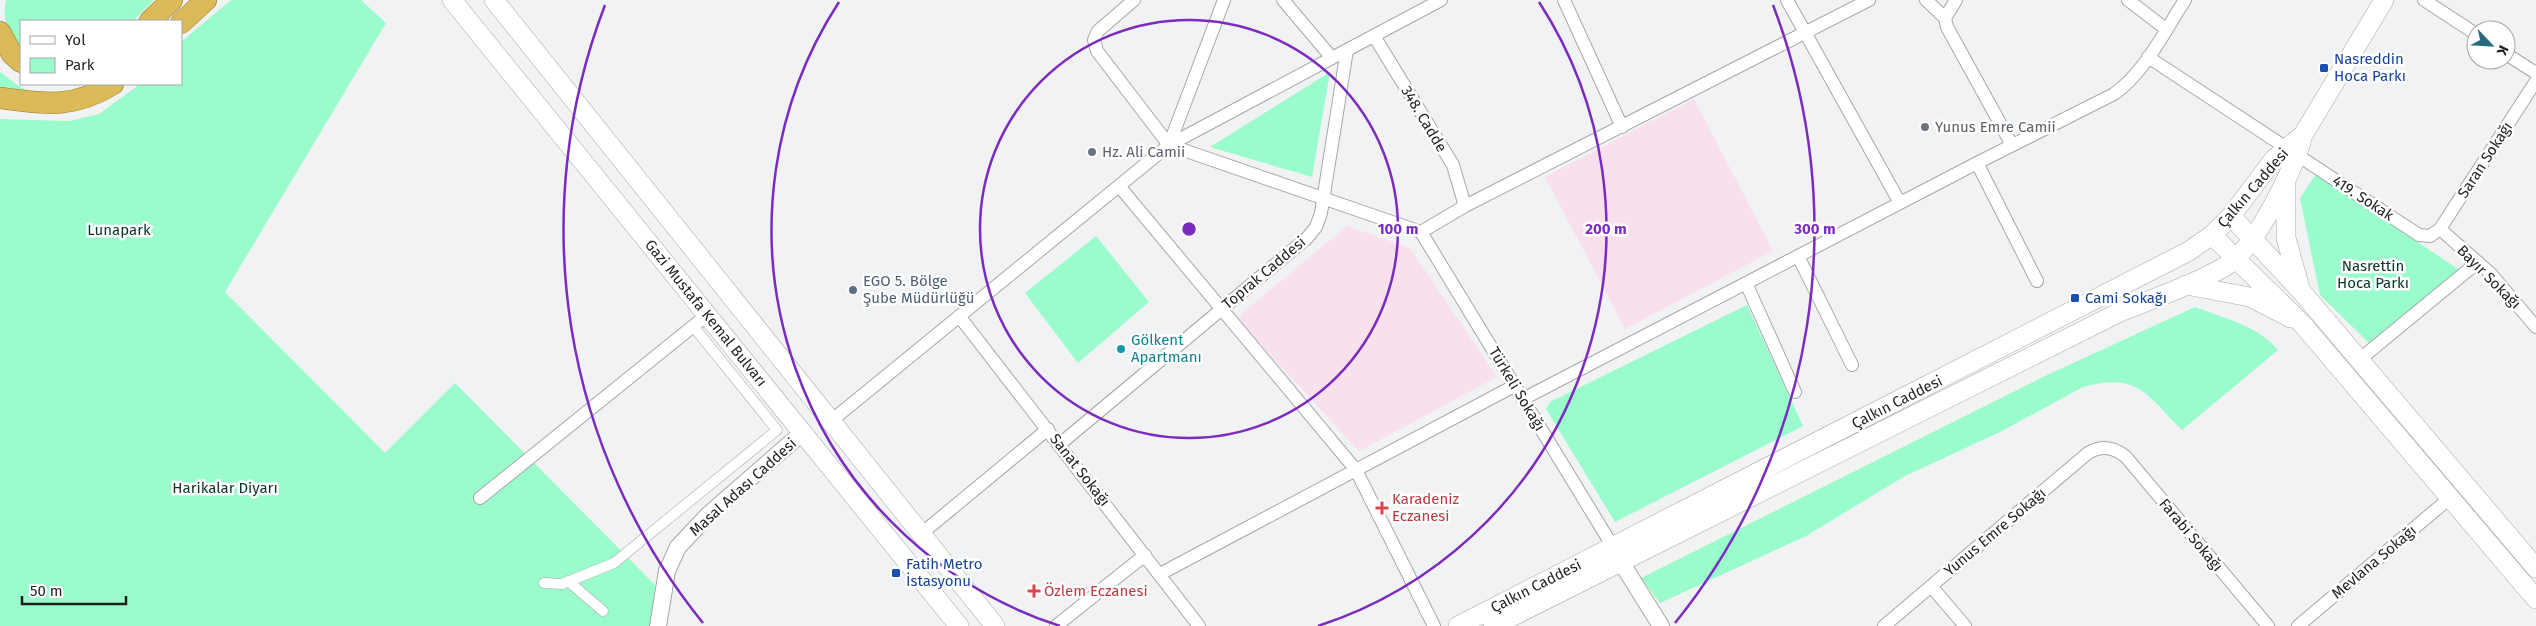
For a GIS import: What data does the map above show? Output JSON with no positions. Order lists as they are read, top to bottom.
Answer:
{
  "streets": {
    "main road": ["Çalkın Caddesi", "Gazi Mustafa Kemal Bulvarı"],
    "street": [
      "348. Cadde",
      "Saran Sokağı",
      "419. Sokak",
      "Toprak Caddesi",
      "Bayır Sokağı",
      "Türkeli Sokağı",
      "Sanat Sokağı",
      "Masal Adası Caddesi",
      "Yunus Emre Sokağı",
      "Farabi Sokağı",
      "Mevlana Sokağı"
    ]
  },
  "crossings": [
    ["Saran Sokağı", "419. Sokak"],
    ["Saran Sokağı", "Bayır Sokağı"],
    ["Çalkın Caddesi", "419. Sokak"],
    ["Çalkın Caddesi", "Türkeli Sokağı"],
    ["419. Sokak", "Bayır Sokağı"],
    ["Toprak Caddesi", "Sanat Sokağı"],
    ["Gazi Mustafa Kemal Bulvarı", "Masal Adası Caddesi"],
    ["Yunus Emre Sokağı", "Farabi Sokağı"]
  ],
  "parks": ["Lunapark", "Nasrettin Hoca Parkı", "Harikalar Diyarı"],
  "places": {
    "transit": ["Nasreddin Hoca Parkı", "Cami Sokağı", "Fatih Metro İstasyonu"],
    "other": [
      "Yunus Emre Camii",
      "Hz. Ali Camii",
      "EGO 5. Bölge Şube Müdürlüğü",
      "Gölkent Apartmanı"
    ],
    "health": ["Karadeniz Eczanesi", "Özlem Eczanesi"]
  },
  "legend": ["Yol", "Park"],
  "scale_bar": "50 m",
  "north": "bottom right",
  "rings": ["100 m", "200 m", "300 m"]
}
